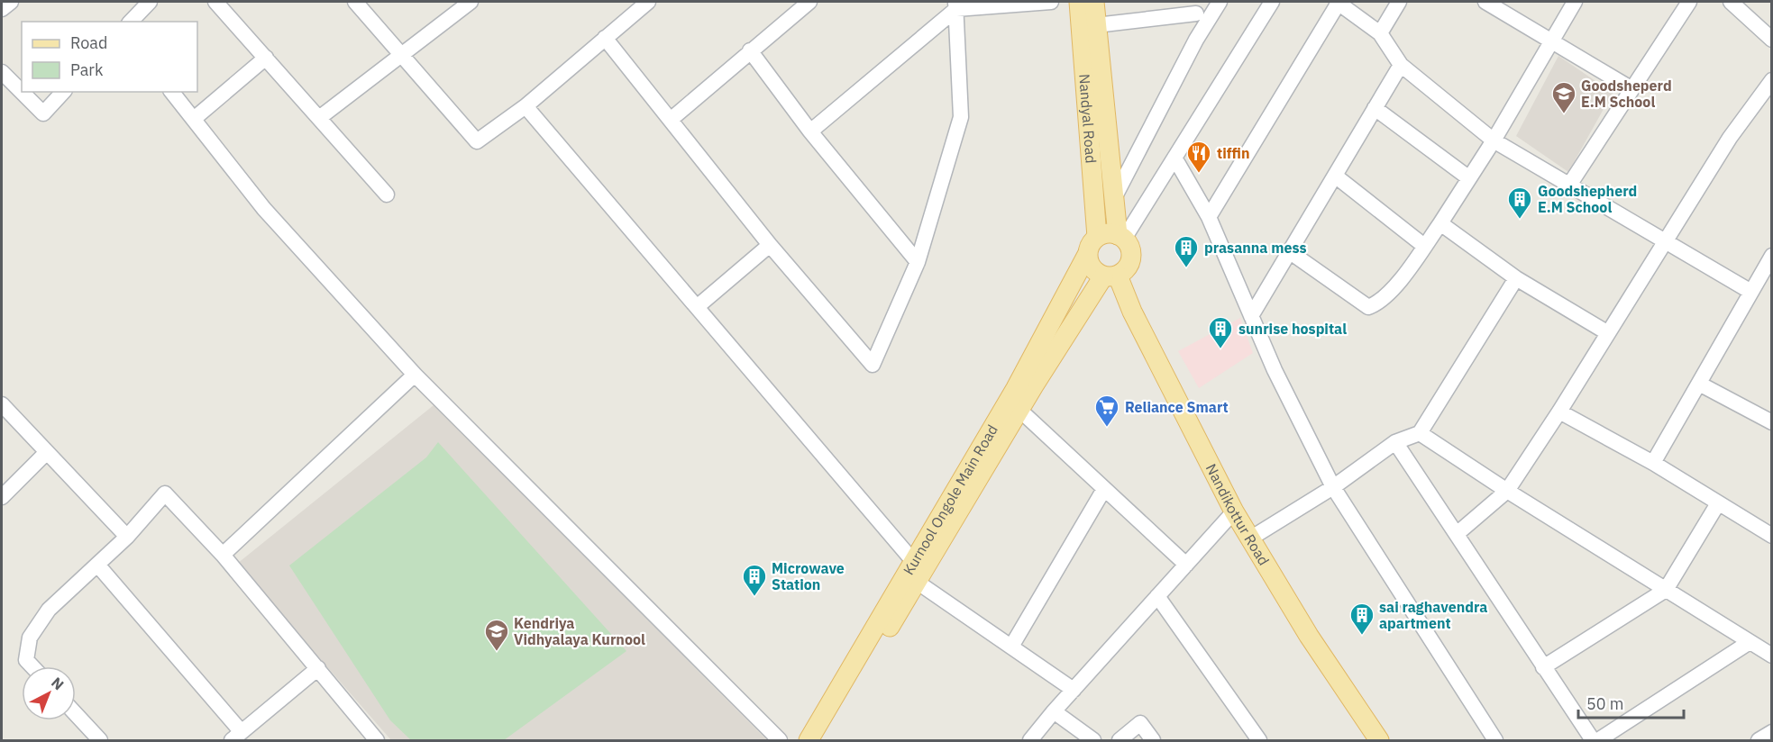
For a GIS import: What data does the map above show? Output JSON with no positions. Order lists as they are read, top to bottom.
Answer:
{
  "streets": {
    "main road": ["Nandyal Road", "Kurnool Ongole Main Road", "Nandikottur Road"]
  },
  "crossings": [
    ["Nandyal Road", "Kurnool Ongole Main Road"],
    ["Nandyal Road", "Nandikottur Road"],
    ["Kurnool Ongole Main Road", "Nandikottur Road"]
  ],
  "places": {
    "school or university": ["Goodsheperd E.M School", "Kendriya Vidhyalaya Kurnool"],
    "restaurant": ["tiffin"],
    "building": [
      "Goodshepherd E.M School",
      "prasanna mess",
      "sunrise hospital",
      "Microwave Station",
      "sai raghavendra apartment"
    ],
    "supermarket": ["Reliance Smart"]
  },
  "legend": ["Road", "Park"],
  "scale_bar": "50 m",
  "north": "top right"
}
